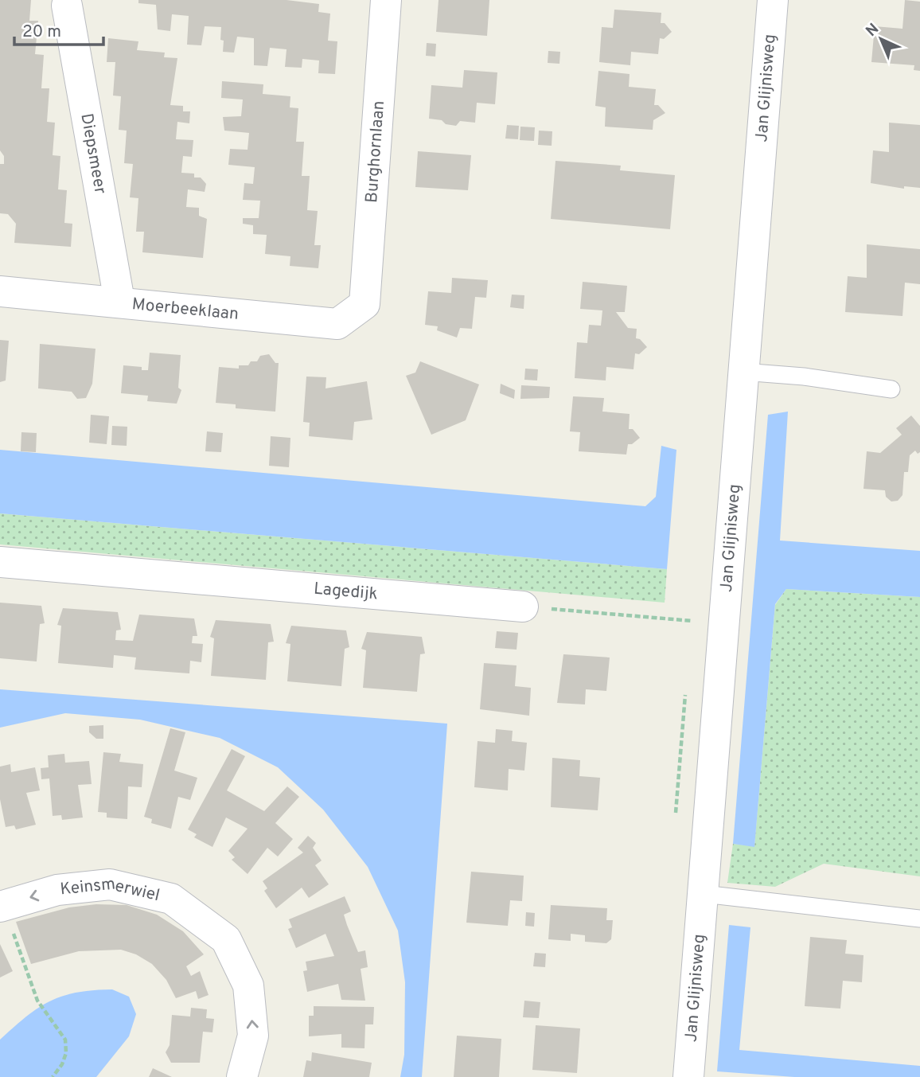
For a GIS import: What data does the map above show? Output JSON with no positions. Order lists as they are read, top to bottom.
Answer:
{
  "streets": {
    "street": [
      "Jan Glijnisweg",
      "Burghornlaan",
      "Diepsmeer",
      "Moerbeeklaan",
      "Lagedijk",
      "Keinsmerwiel"
    ]
  },
  "crossings": [
    ["Burghornlaan", "Moerbeeklaan"],
    ["Diepsmeer", "Moerbeeklaan"]
  ],
  "scale_bar": "20 m",
  "north": "top left"
}
